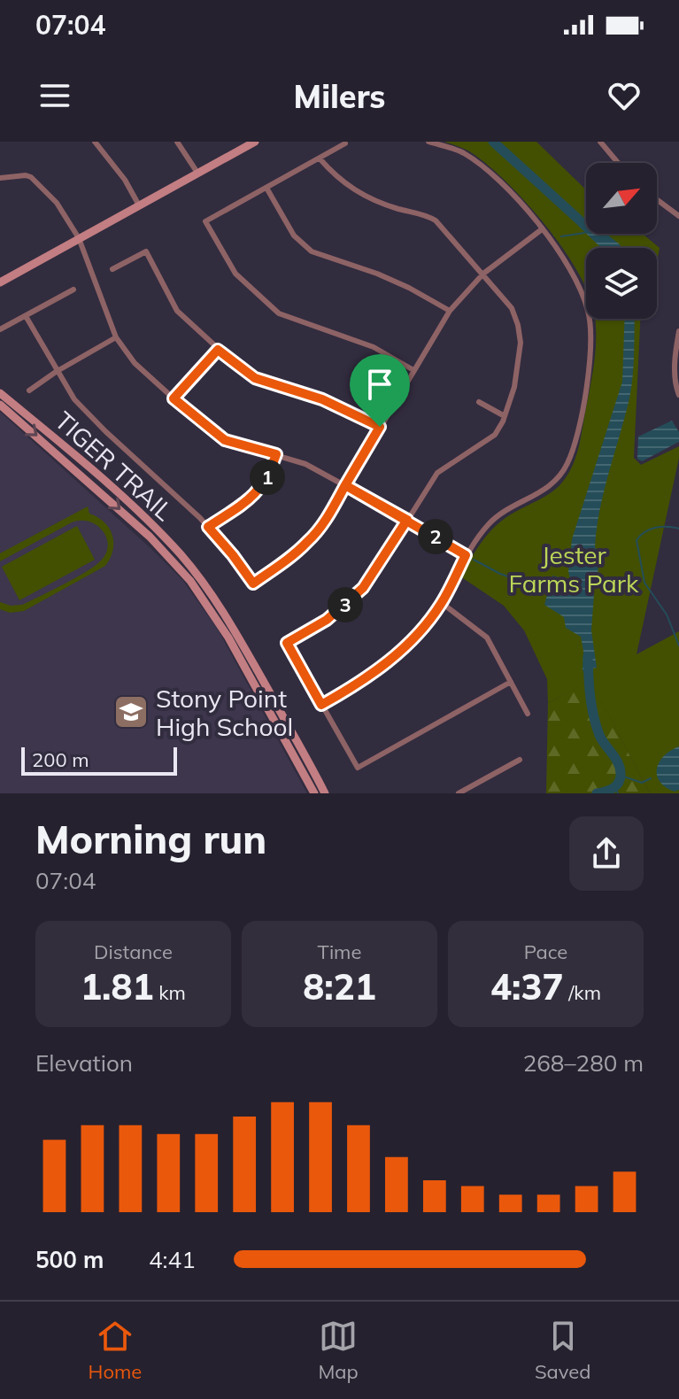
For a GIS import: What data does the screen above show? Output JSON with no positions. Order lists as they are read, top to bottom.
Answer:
{
  "streets": {
    "street": ["TIGER TRAIL"]
  },
  "parks": ["Jester Farms Park"],
  "places": {
    "school or university": ["Stony Point High School"]
  },
  "scale_bar": "200 m",
  "north": "top right",
  "page": {
    "status": "07:04",
    "header": "Milers",
    "pins": ["1", "2", "3"],
    "scale": "200 m",
    "heading": ["Morning run", "07:04"],
    "stats": [
      ["Distance", "1.81 km"],
      ["Time", "8:21"],
      ["Pace", "4:37 /km"]
    ],
    "chart": ["Elevation", "268–280 m"],
    "list": [
      {
        "name": "500 m",
        "note": "4:41"
      }
    ],
    "tabs": ["Home", "Map", "Saved"]
  }
}
